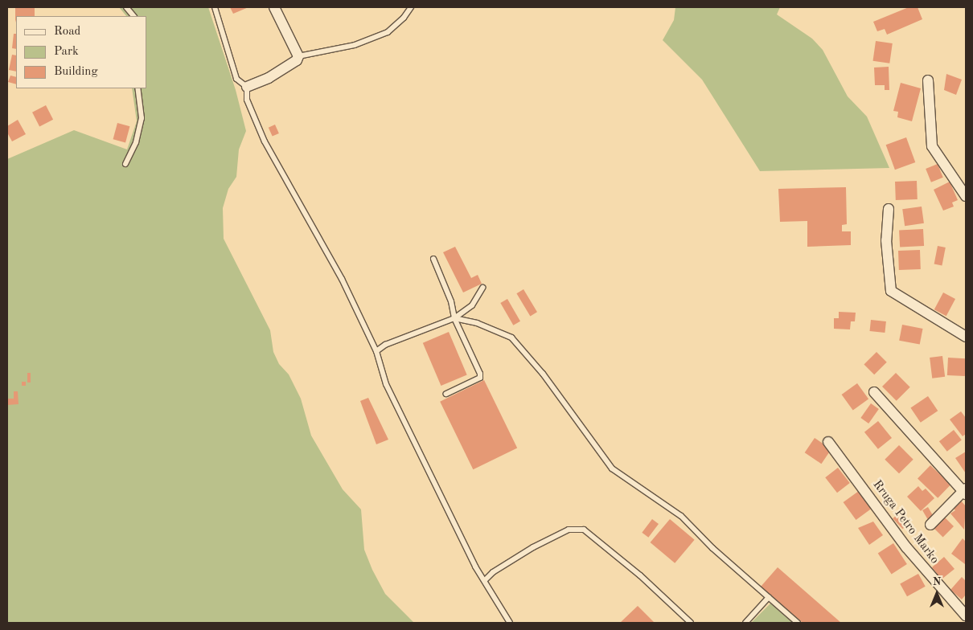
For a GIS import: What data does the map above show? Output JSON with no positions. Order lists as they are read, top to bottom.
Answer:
{
  "streets": {
    "street": ["Rruga Petro Marko"]
  },
  "legend": ["Road", "Park", "Building"],
  "north": "top"
}
